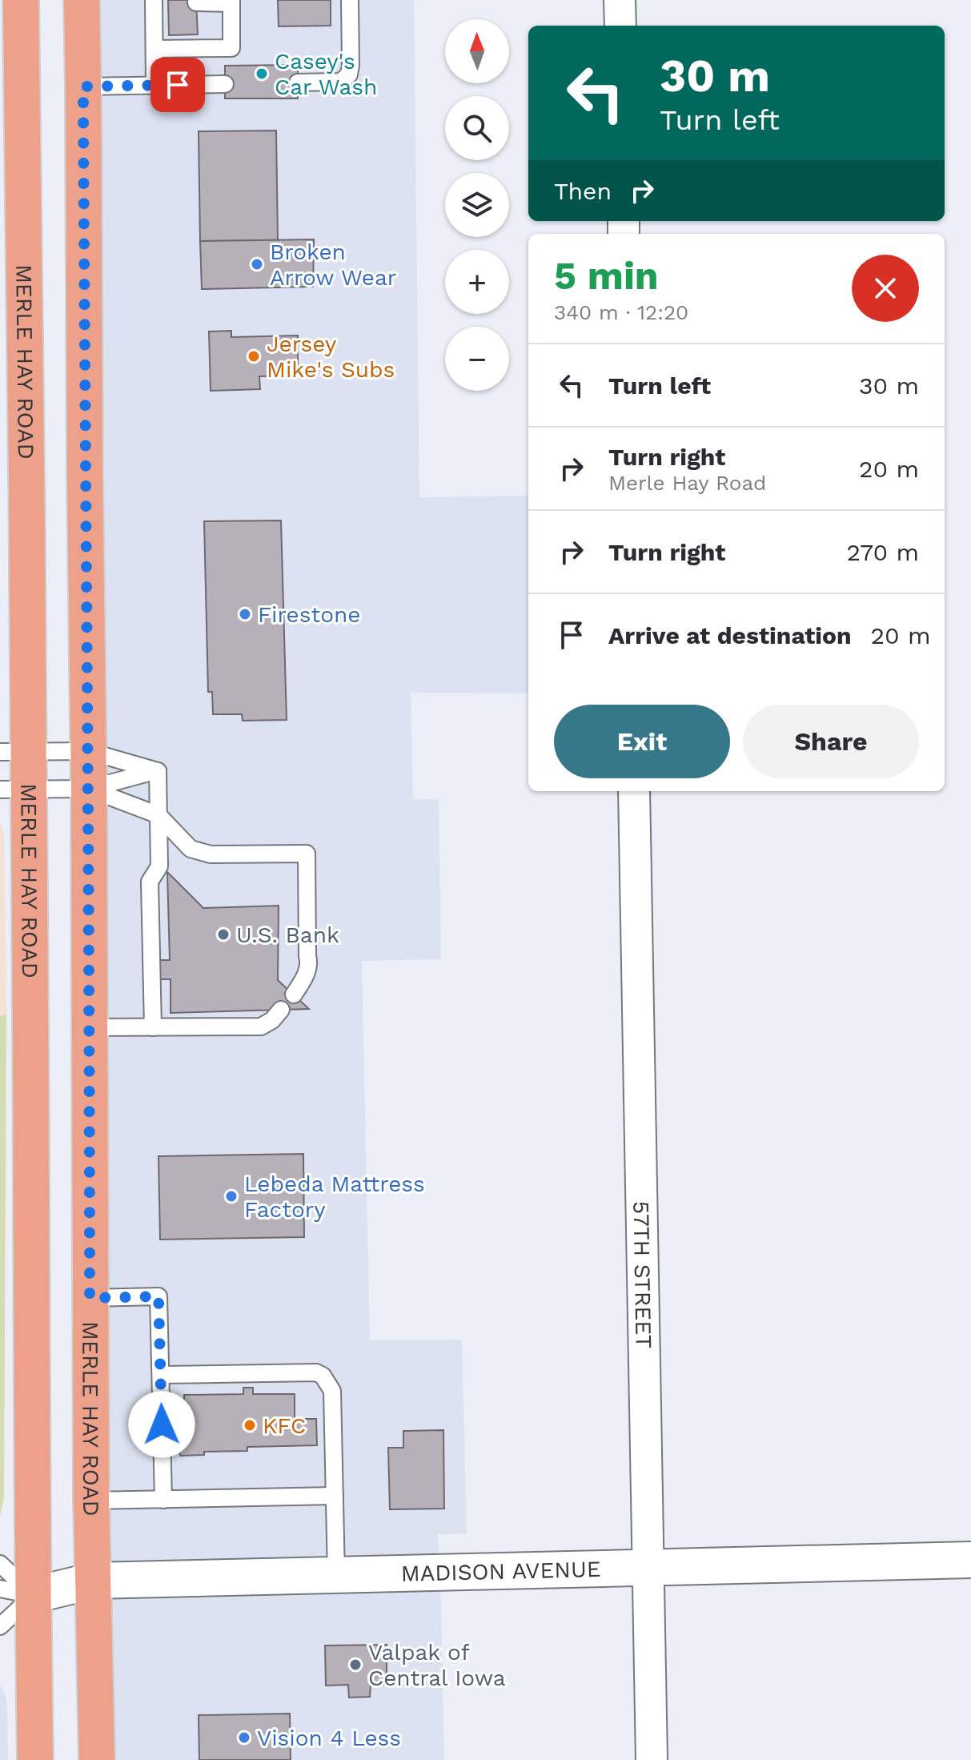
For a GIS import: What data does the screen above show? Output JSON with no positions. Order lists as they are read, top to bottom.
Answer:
{
  "streets": {
    "main road": ["MERLE HAY ROAD"],
    "street": ["57TH STREET", "MADISON AVENUE"]
  },
  "crossings": [
    ["MERLE HAY ROAD", "MADISON AVENUE"],
    ["57TH STREET", "MADISON AVENUE"]
  ],
  "places": [
    "Casey's Car Wash",
    "Broken Arrow Wear",
    "Jersey Mike's Subs",
    "Firestone",
    "U.S. Bank",
    "Lebeda Mattress Factory",
    "KFC",
    "Valpak of Central Iowa",
    "Vision 4 Less"
  ],
  "north": "top",
  "page": {
    "map_buttons": ["+", "−"],
    "turn": ["30 m", "Turn left"],
    "then": "Then",
    "heading": ["5 min", "340 m · 12:20"],
    "list": [
      {
        "name": "Turn left",
        "value": "30 m"
      },
      {
        "name": "Turn right",
        "note": "Merle Hay Road",
        "value": "20 m"
      },
      {
        "name": "Turn right",
        "value": "270 m"
      },
      {
        "name": "Arrive at destination",
        "value": "20 m"
      }
    ],
    "buttons": ["Exit", "Share"]
  }
}
